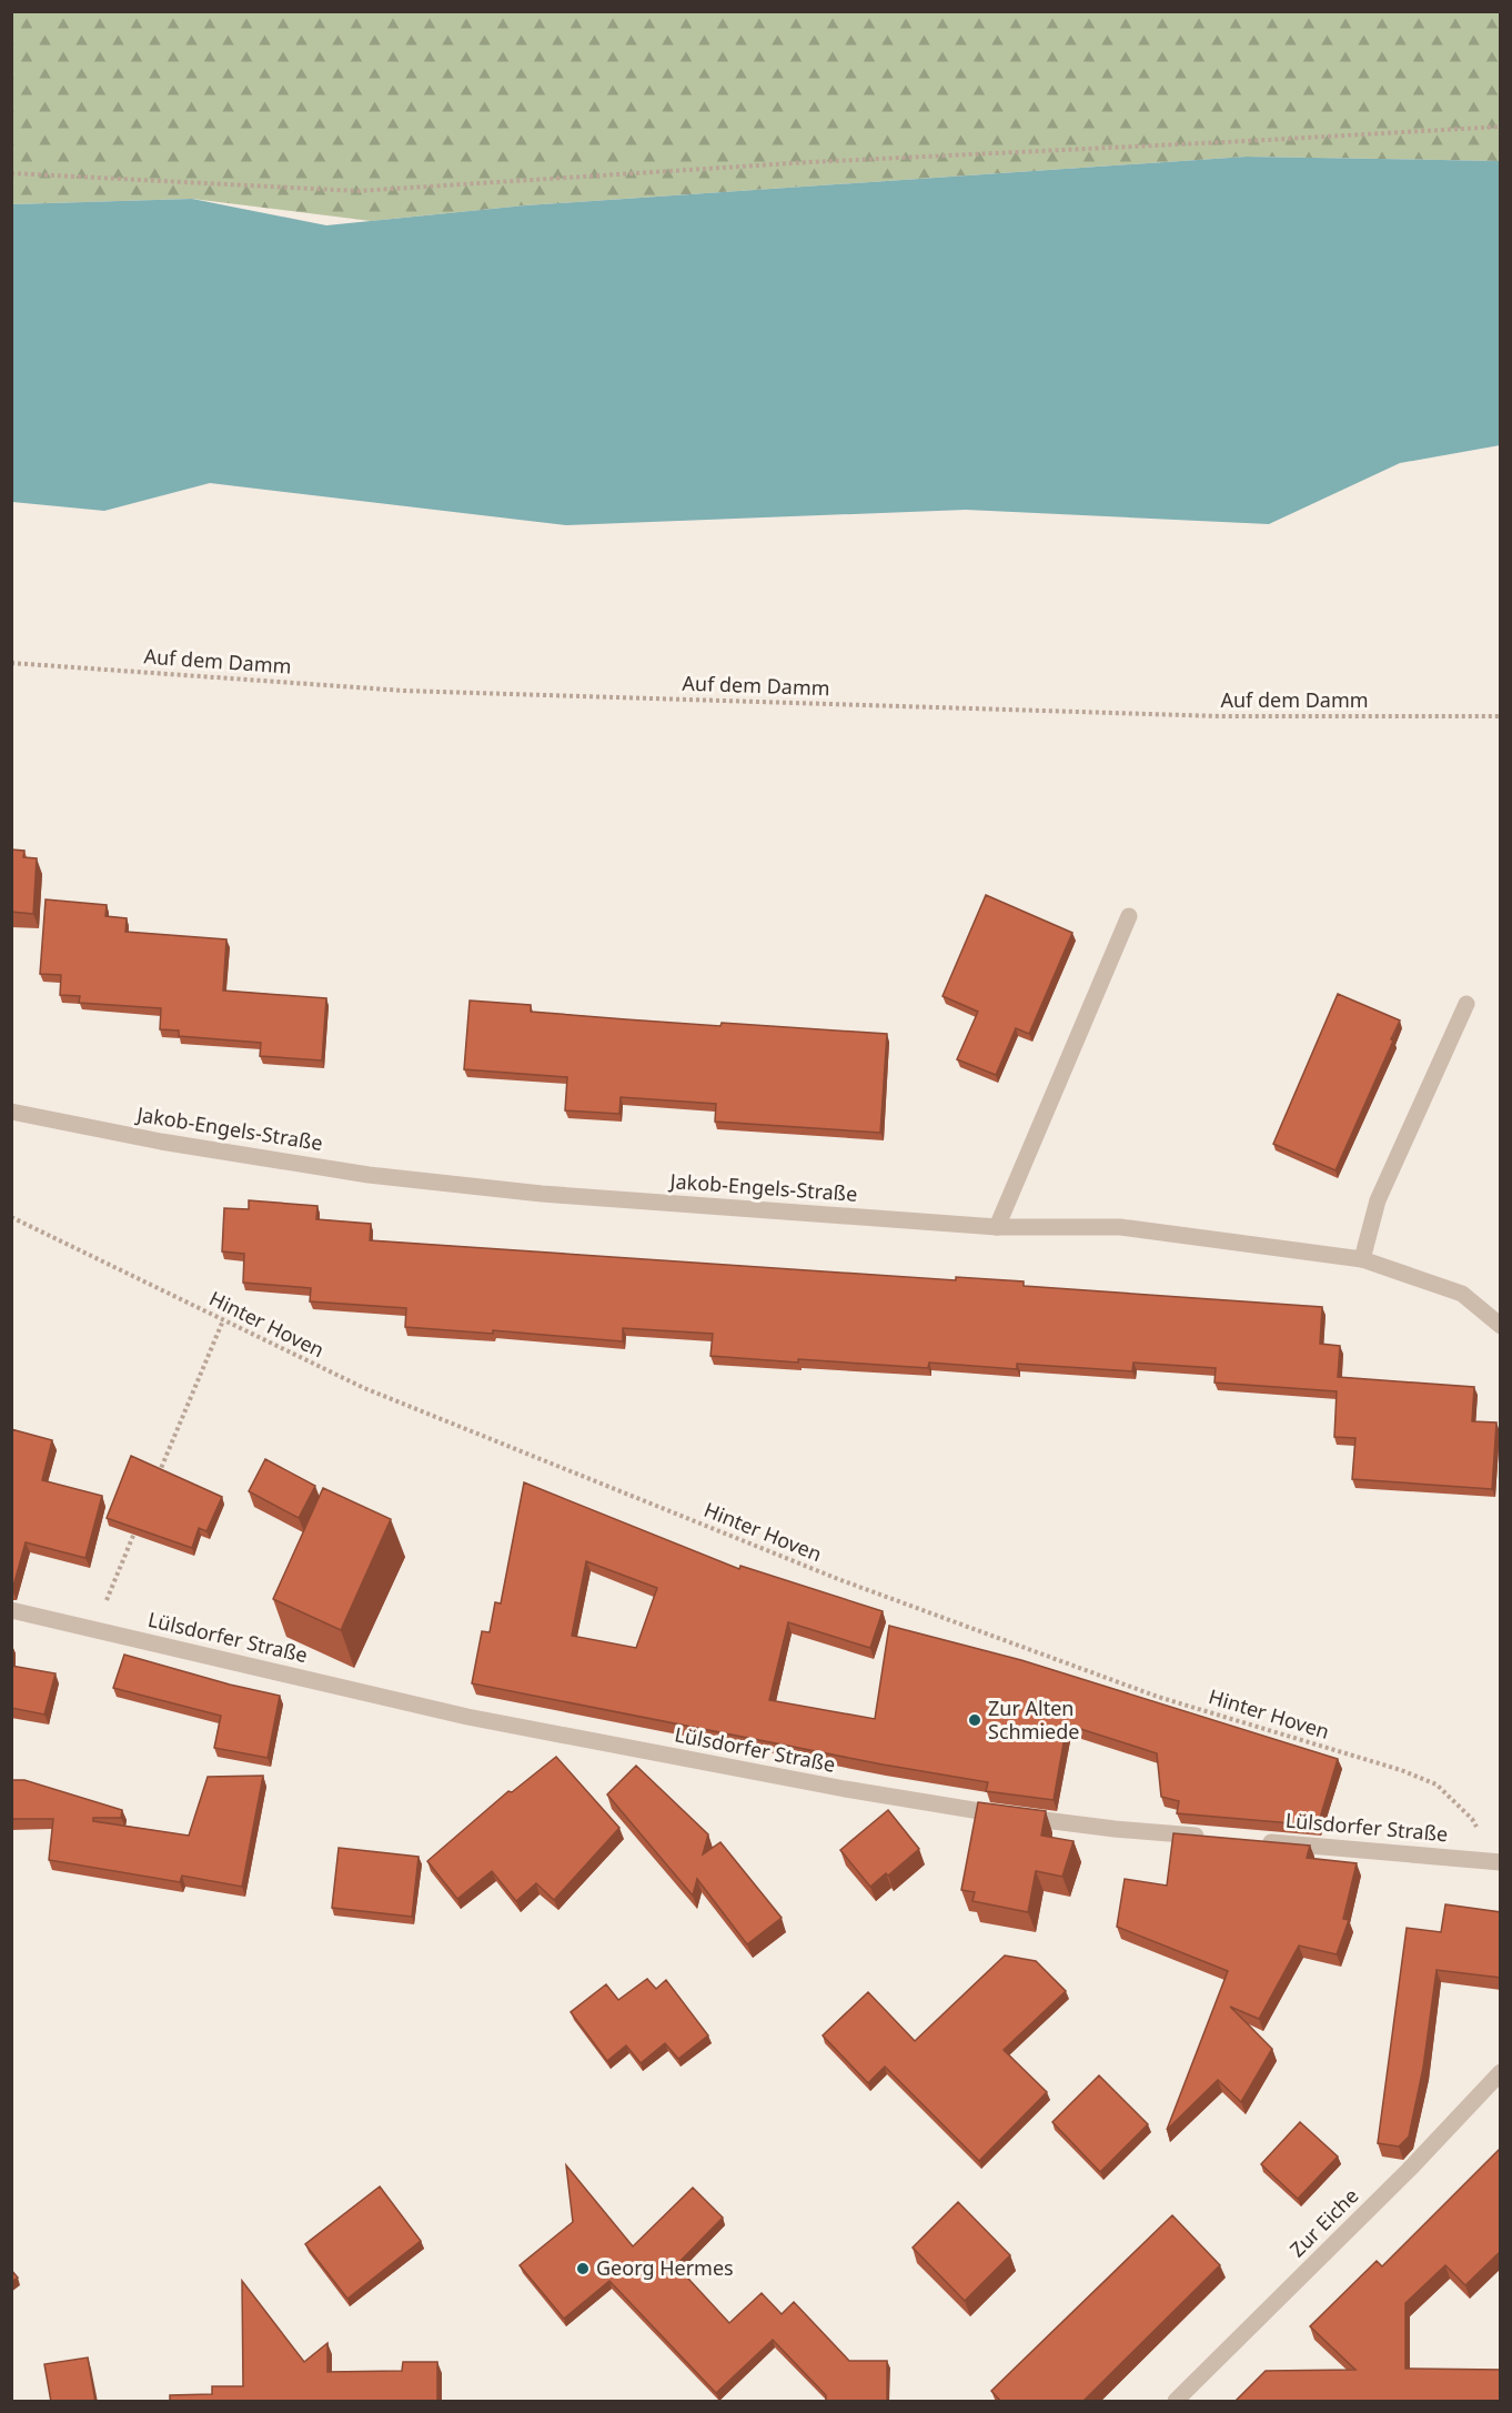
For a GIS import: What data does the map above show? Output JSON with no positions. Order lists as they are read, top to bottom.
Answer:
{
  "streets": {
    "street": ["Jakob-Engels-Straße", "Lülsdorfer Straße", "Zur Eiche"],
    "path": ["Auf dem Damm", "Hinter Hoven"]
  },
  "crossings": [
    ["Hinter Hoven", "Lülsdorfer Straße"]
  ],
  "places": ["Zur Alten Schmiede", "Georg Hermes"]
}
